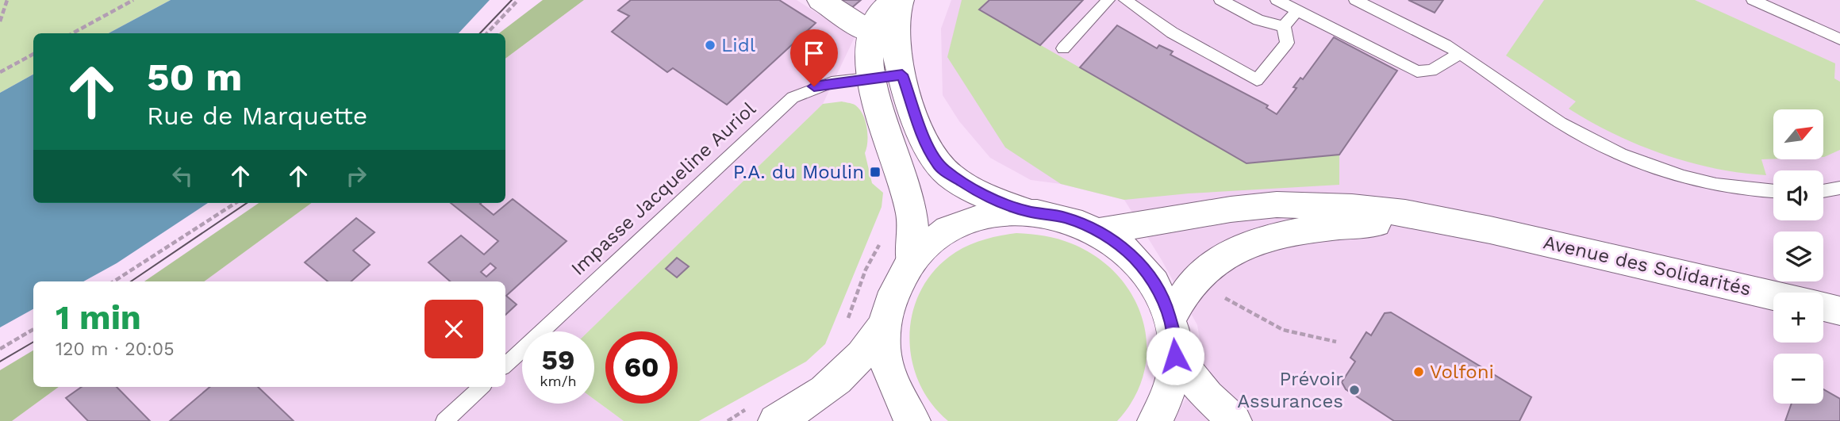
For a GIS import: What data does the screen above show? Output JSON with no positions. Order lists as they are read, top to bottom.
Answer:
{
  "streets": {
    "main road": ["Avenue des Solidarités"],
    "lane": ["Impasse Jacqueline Auriol"]
  },
  "places": {
    "other": ["Lidl", "Volfoni", "Prévoir Assurances"],
    "transit": ["P.A. du Moulin"]
  },
  "north": "top right",
  "page": {
    "turn": ["50 m", "Rue de Marquette"],
    "map_buttons": ["+", "−"],
    "heading": ["1 min", "120 m · 20:05"],
    "speed": "59 km/h",
    "limit": "60"
  }
}
